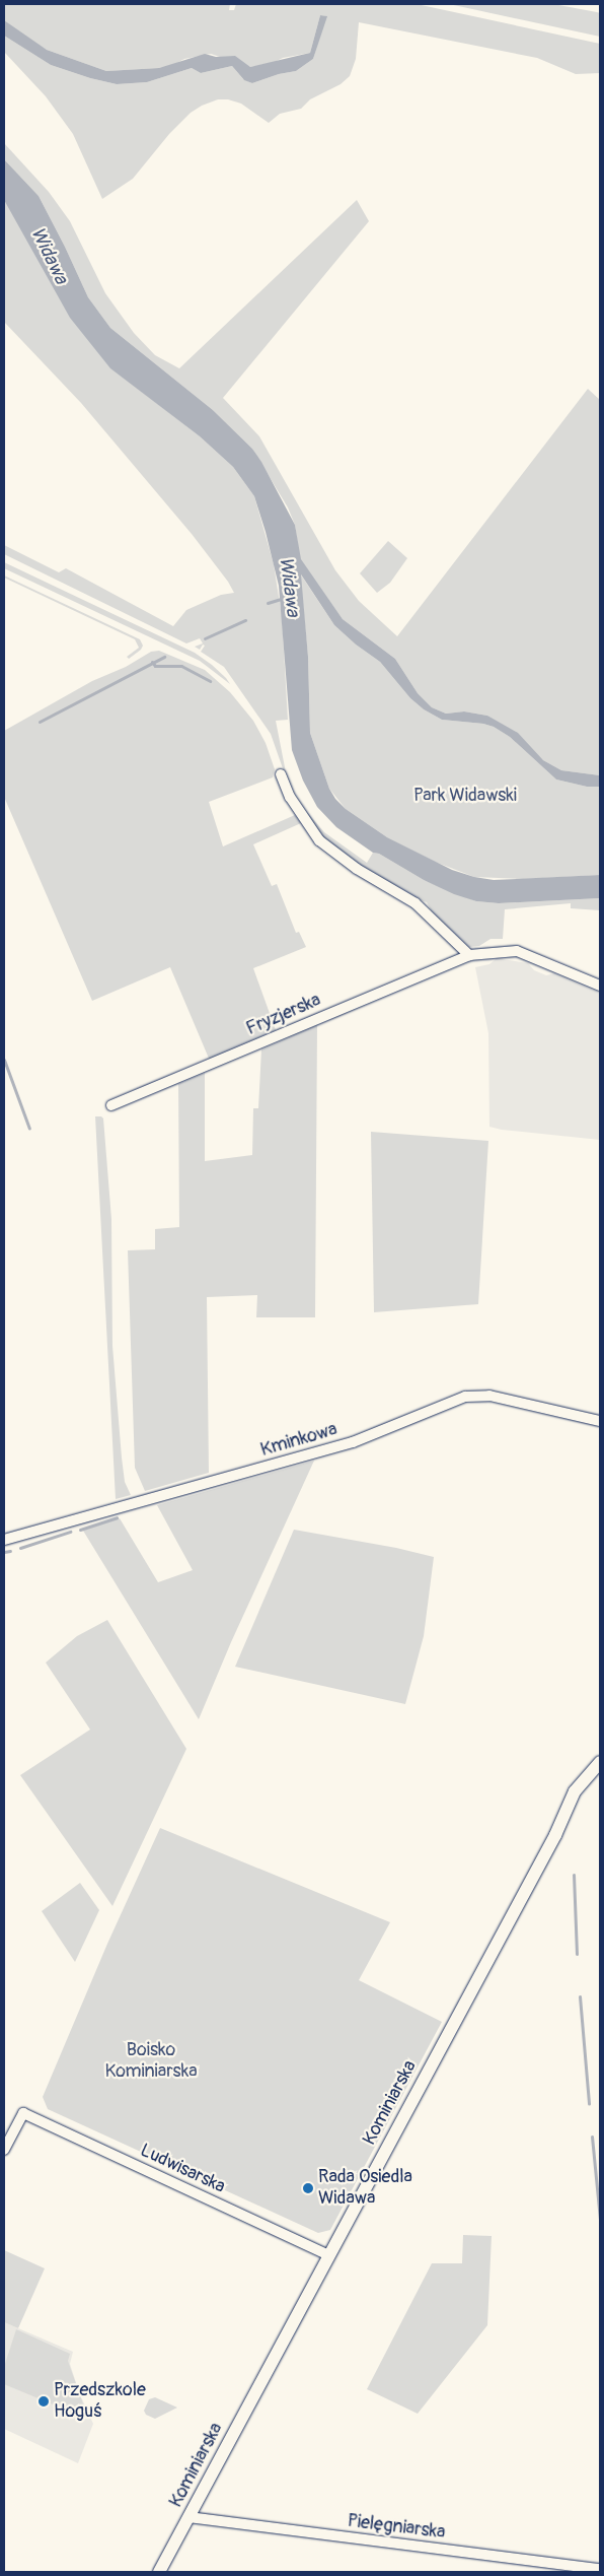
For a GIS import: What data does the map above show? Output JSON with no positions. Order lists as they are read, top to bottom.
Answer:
{
  "streets": {
    "street": [
      "Fryzjerska",
      "Kminkowa",
      "Kominiarska",
      "Ludwisarska",
      "Pielęgniarska"
    ]
  },
  "crossings": [
    ["Kominiarska", "Ludwisarska"],
    ["Kominiarska", "Pielęgniarska"]
  ],
  "water": ["Widawa"],
  "parks": ["Park Widawski", "Boisko Kominiarska"],
  "places": ["Rada Osiedla Widawa", "Przedszkole Hoguś"]
}
